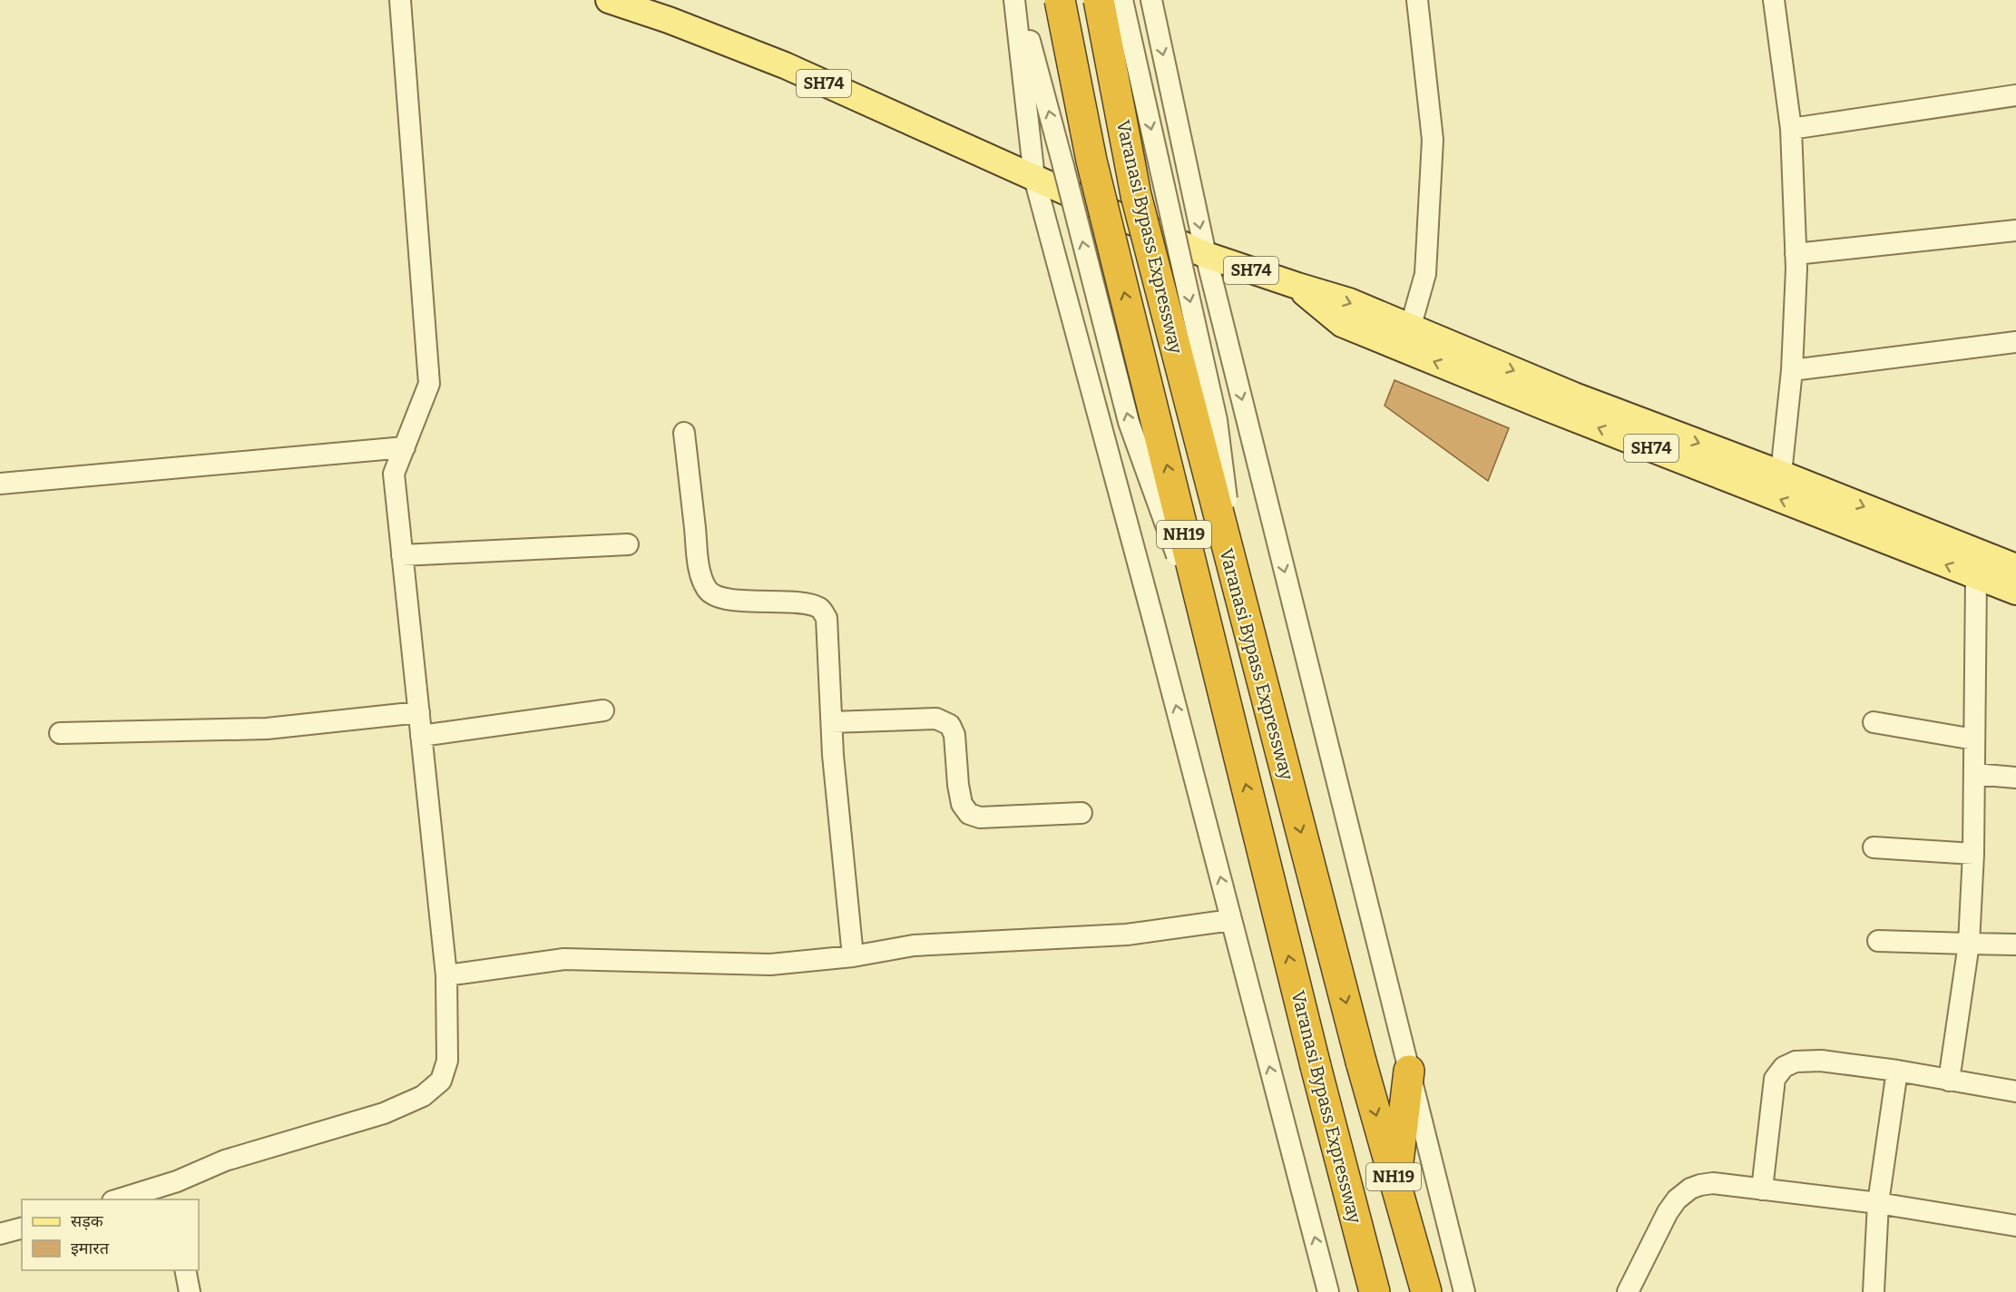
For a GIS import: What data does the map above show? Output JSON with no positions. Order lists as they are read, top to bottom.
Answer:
{
  "streets": {
    "highway": ["Varanasi Bypass Expressway", "NH19"],
    "main road": ["SH74"]
  },
  "legend": ["सड़क", "इमारत"]
}
